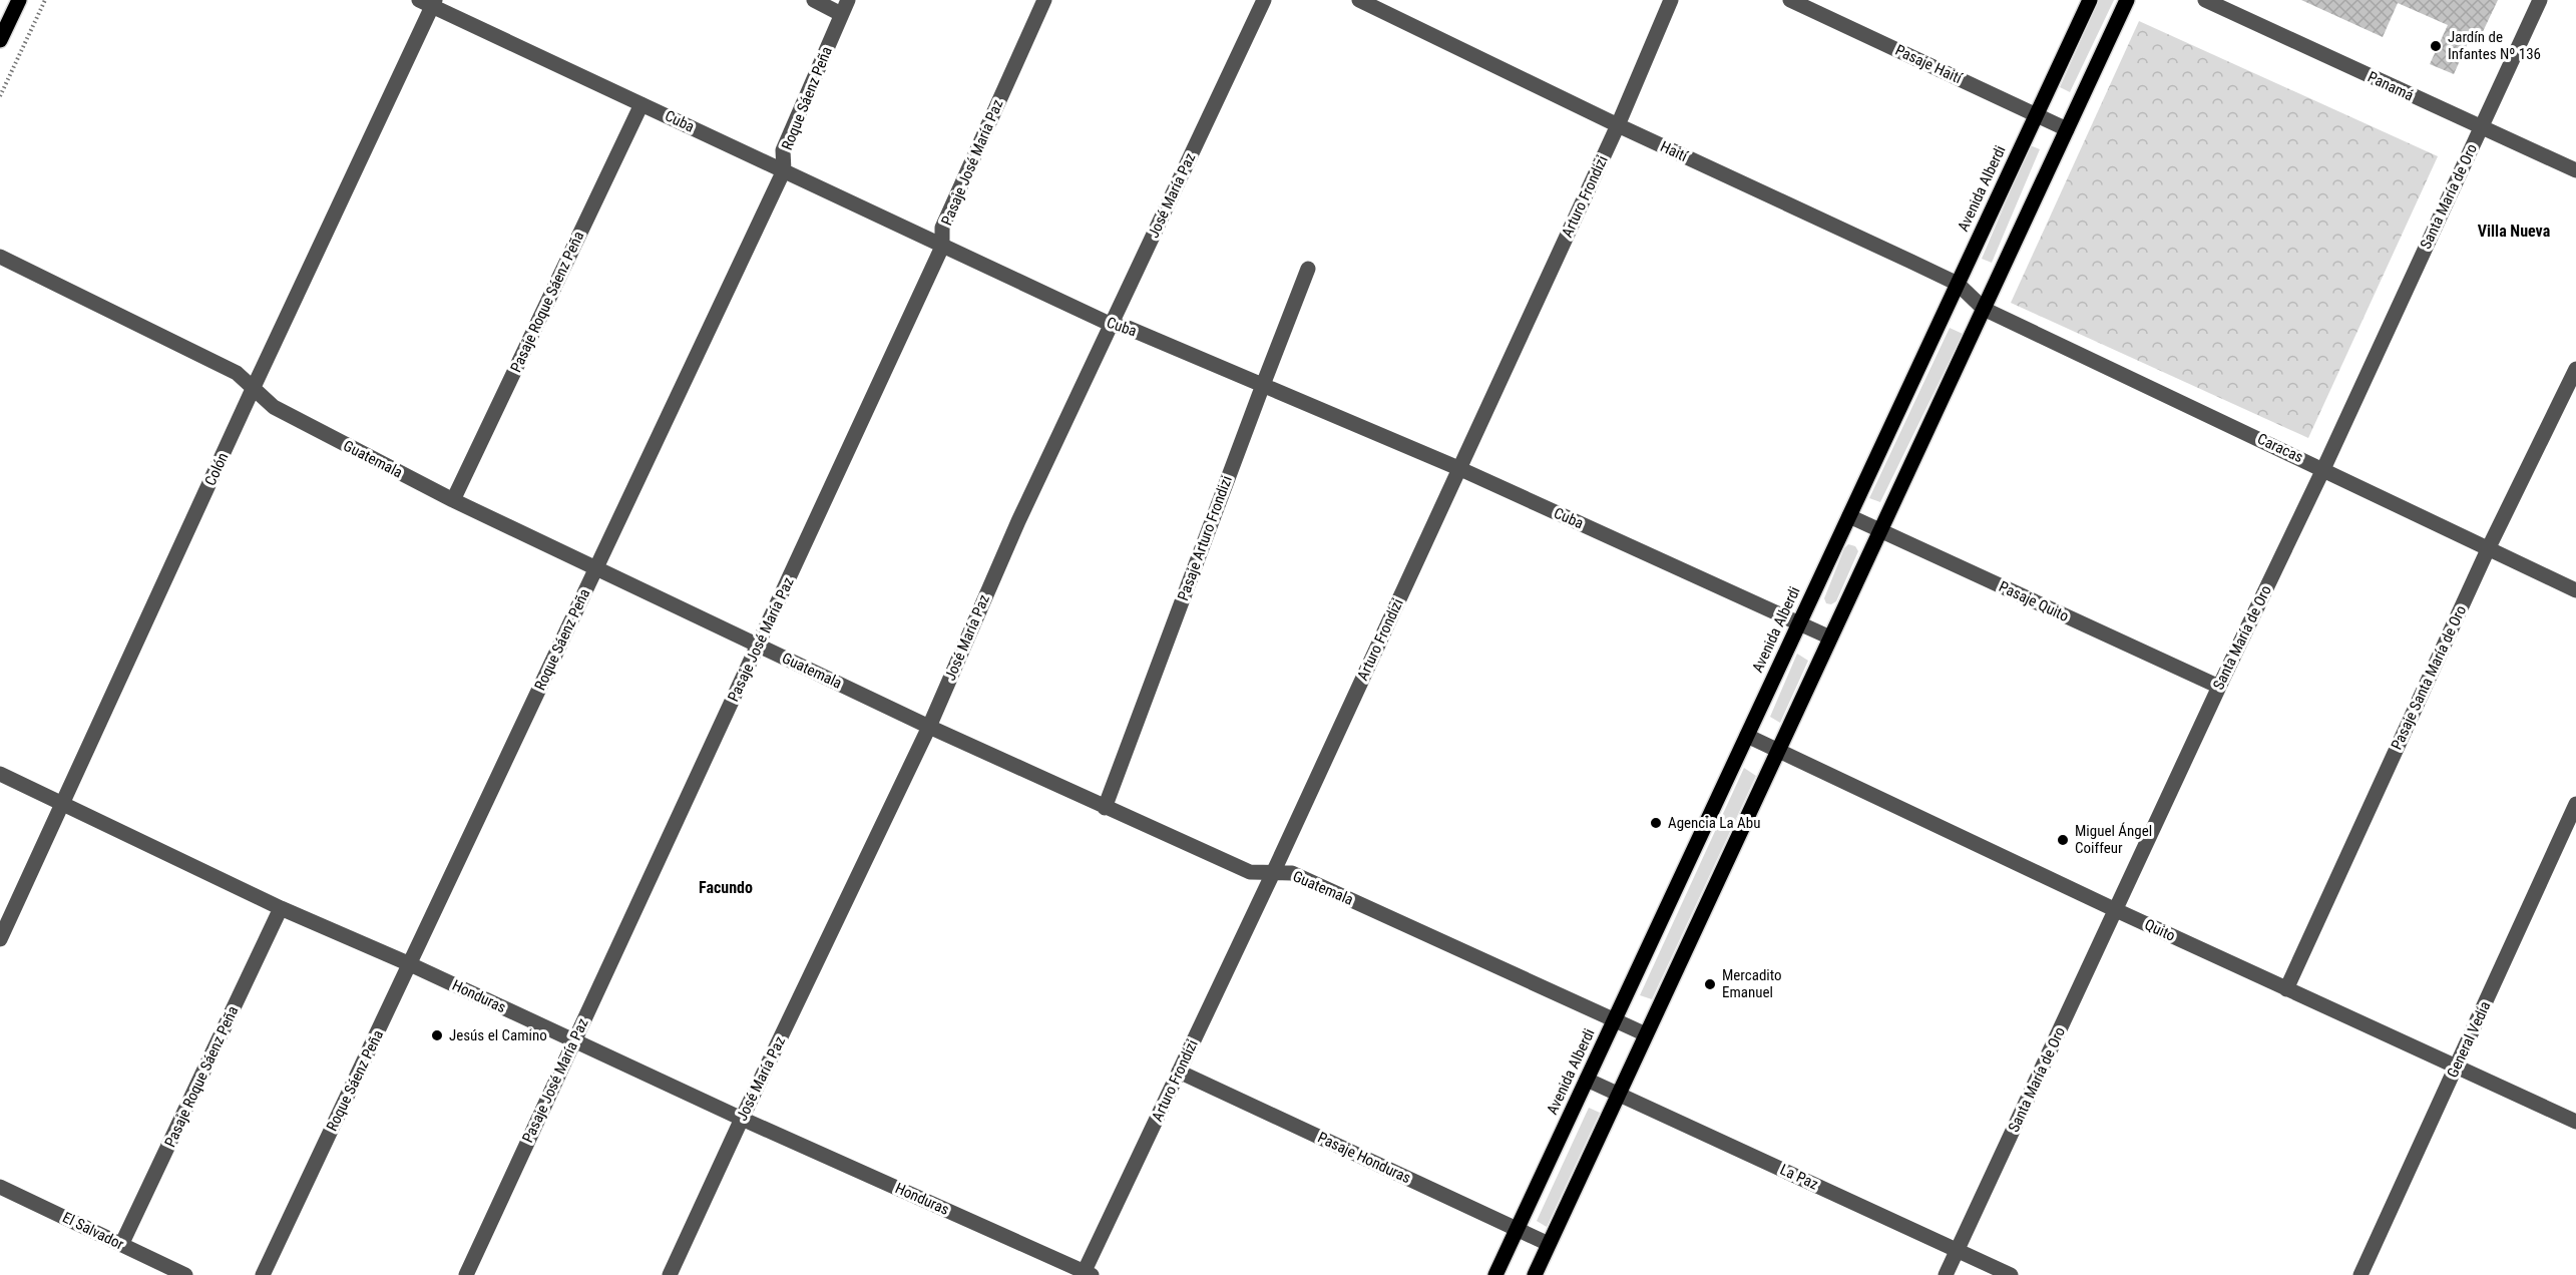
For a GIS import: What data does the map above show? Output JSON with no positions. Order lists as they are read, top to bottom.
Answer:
{
  "streets": {
    "main road": ["Avenida Alberdi"],
    "street": [
      "Pasaje Haití",
      "Panamá",
      "Roque Sáenz Peña",
      "Cuba",
      "Haití",
      "Pasaje José María Paz",
      "José María Paz",
      "Arturo Frondizi",
      "Santa María de Oro",
      "Pasaje Roque Sáenz Peña",
      "Caracas",
      "Guatemala",
      "Colón",
      "Pasaje Arturo Frondizi",
      "Pasaje Quito",
      "Pasaje Santa María de Oro",
      "Quito",
      "Honduras",
      "General Vedia",
      "Pasaje Honduras",
      "La Paz",
      "El Salvador"
    ]
  },
  "crossings": [
    ["Pasaje Haití", "Avenida Alberdi"],
    ["Panamá", "Santa María de Oro"],
    ["Roque Sáenz Peña", "Cuba"],
    ["Roque Sáenz Peña", "Guatemala"],
    ["Roque Sáenz Peña", "Honduras"],
    ["Cuba", "Pasaje José María Paz"],
    ["Cuba", "Avenida Alberdi"],
    ["Cuba", "José María Paz"],
    ["Cuba", "Arturo Frondizi"],
    ["Cuba", "Pasaje Roque Sáenz Peña"],
    ["Cuba", "Colón"],
    ["Cuba", "Pasaje Arturo Frondizi"],
    ["Haití", "Avenida Alberdi"],
    ["Haití", "Arturo Frondizi"],
    ["Haití", "Caracas"],
    ["Pasaje José María Paz", "Guatemala"],
    ["Pasaje José María Paz", "Honduras"],
    ["Avenida Alberdi", "Guatemala"],
    ["Avenida Alberdi", "Pasaje Quito"],
    ["Avenida Alberdi", "Quito"],
    ["Avenida Alberdi", "Pasaje Honduras"],
    ["Avenida Alberdi", "La Paz"],
    ["José María Paz", "Guatemala"],
    ["José María Paz", "Honduras"],
    ["Arturo Frondizi", "Guatemala"],
    ["Arturo Frondizi", "Honduras"],
    ["Arturo Frondizi", "Pasaje Honduras"],
    ["Santa María de Oro", "Caracas"],
    ["Santa María de Oro", "Pasaje Quito"],
    ["Santa María de Oro", "Quito"],
    ["Santa María de Oro", "La Paz"],
    ["Pasaje Roque Sáenz Peña", "Guatemala"],
    ["Pasaje Roque Sáenz Peña", "Honduras"],
    ["Pasaje Roque Sáenz Peña", "El Salvador"],
    ["Caracas", "Pasaje Santa María de Oro"],
    ["Guatemala", "Colón"],
    ["Guatemala", "Pasaje Arturo Frondizi"],
    ["Colón", "Honduras"],
    ["Pasaje Santa María de Oro", "Quito"],
    ["Quito", "General Vedia"]
  ],
  "districts": ["Villa Nueva", "Facundo"],
  "places": [
    "Jardín de Infantes Nº 136",
    "Agencia La Abu",
    "Miguel Ángel Coiffeur",
    "Mercadito Emanuel",
    "Jesús el Camino"
  ]
}
